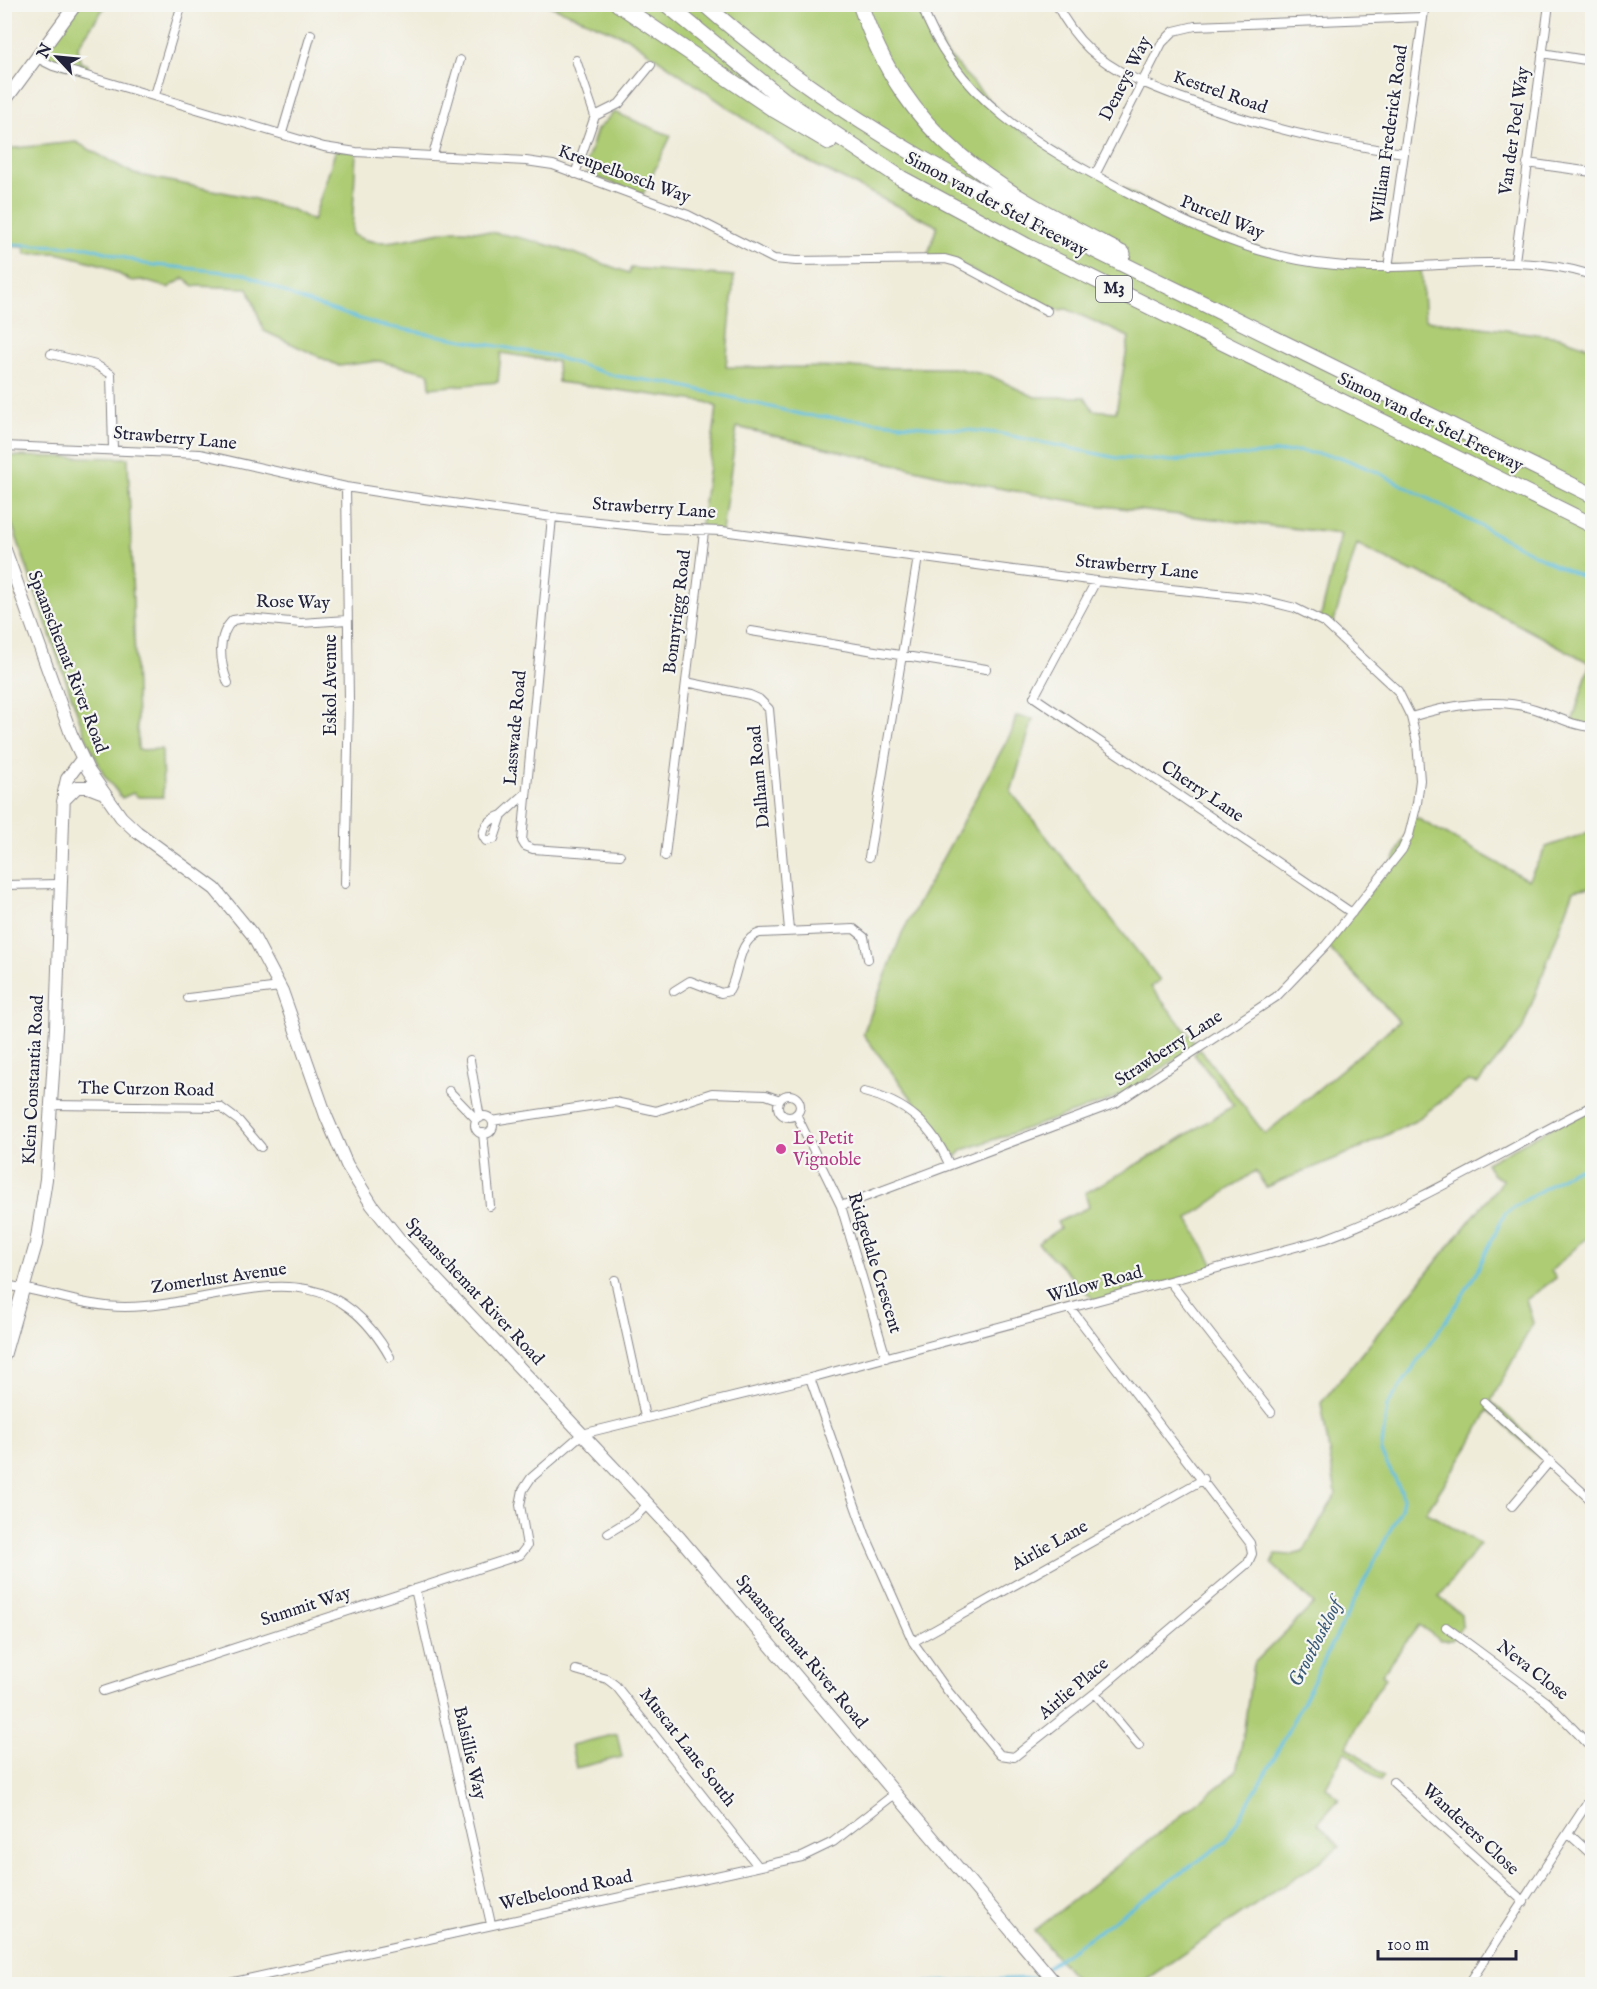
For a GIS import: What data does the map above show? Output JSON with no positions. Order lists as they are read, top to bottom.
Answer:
{
  "streets": {
    "highway": ["Simon van der Stel Freeway", "M3"],
    "main road": ["Spaanschemat River Road", "Klein Constantia Road"],
    "street": [
      "Deneys Way",
      "Kestrel Road",
      "Van der Poel Way",
      "William Frederick Road",
      "Kreupelbosch Way",
      "Purcell Way",
      "Strawberry Lane",
      "Rose Way",
      "Bonnyrigg Road",
      "Eskol Avenue",
      "Lasswade Road",
      "Dalham Road",
      "Cherry Lane",
      "The Curzon Road",
      "Ridgedale Crescent",
      "Zomerlust Avenue",
      "Willow Road",
      "Airlie Lane",
      "Summit Way",
      "Neva Close",
      "Airlie Place",
      "Muscat Lane South",
      "Balsillie Way",
      "Wanderers Close",
      "Welbeloond Road"
    ]
  },
  "crossings": [
    ["Deneys Way", "Kestrel Road"],
    ["Deneys Way", "William Frederick Road"],
    ["Deneys Way", "Purcell Way"],
    ["Kestrel Road", "William Frederick Road"],
    ["Van der Poel Way", "Purcell Way"],
    ["William Frederick Road", "Purcell Way"],
    ["Strawberry Lane", "Bonnyrigg Road"],
    ["Strawberry Lane", "Eskol Avenue"],
    ["Strawberry Lane", "Lasswade Road"],
    ["Strawberry Lane", "Cherry Lane"],
    ["Strawberry Lane", "Ridgedale Crescent"],
    ["Rose Way", "Eskol Avenue"],
    ["Bonnyrigg Road", "Dalham Road"],
    ["Spaanschemat River Road", "Klein Constantia Road"],
    ["Spaanschemat River Road", "Willow Road"],
    ["Spaanschemat River Road", "Summit Way"],
    ["Spaanschemat River Road", "Welbeloond Road"],
    ["Klein Constantia Road", "The Curzon Road"],
    ["Klein Constantia Road", "Zomerlust Avenue"],
    ["Ridgedale Crescent", "Willow Road"],
    ["Willow Road", "Summit Way"],
    ["Willow Road", "Airlie Place"],
    ["Airlie Lane", "Airlie Place"],
    ["Summit Way", "Balsillie Way"],
    ["Muscat Lane South", "Welbeloond Road"],
    ["Balsillie Way", "Welbeloond Road"]
  ],
  "water": ["Grootboskloof"],
  "places": ["Le Petit Vignoble"],
  "scale_bar": "100 m",
  "north": "top left"
}
